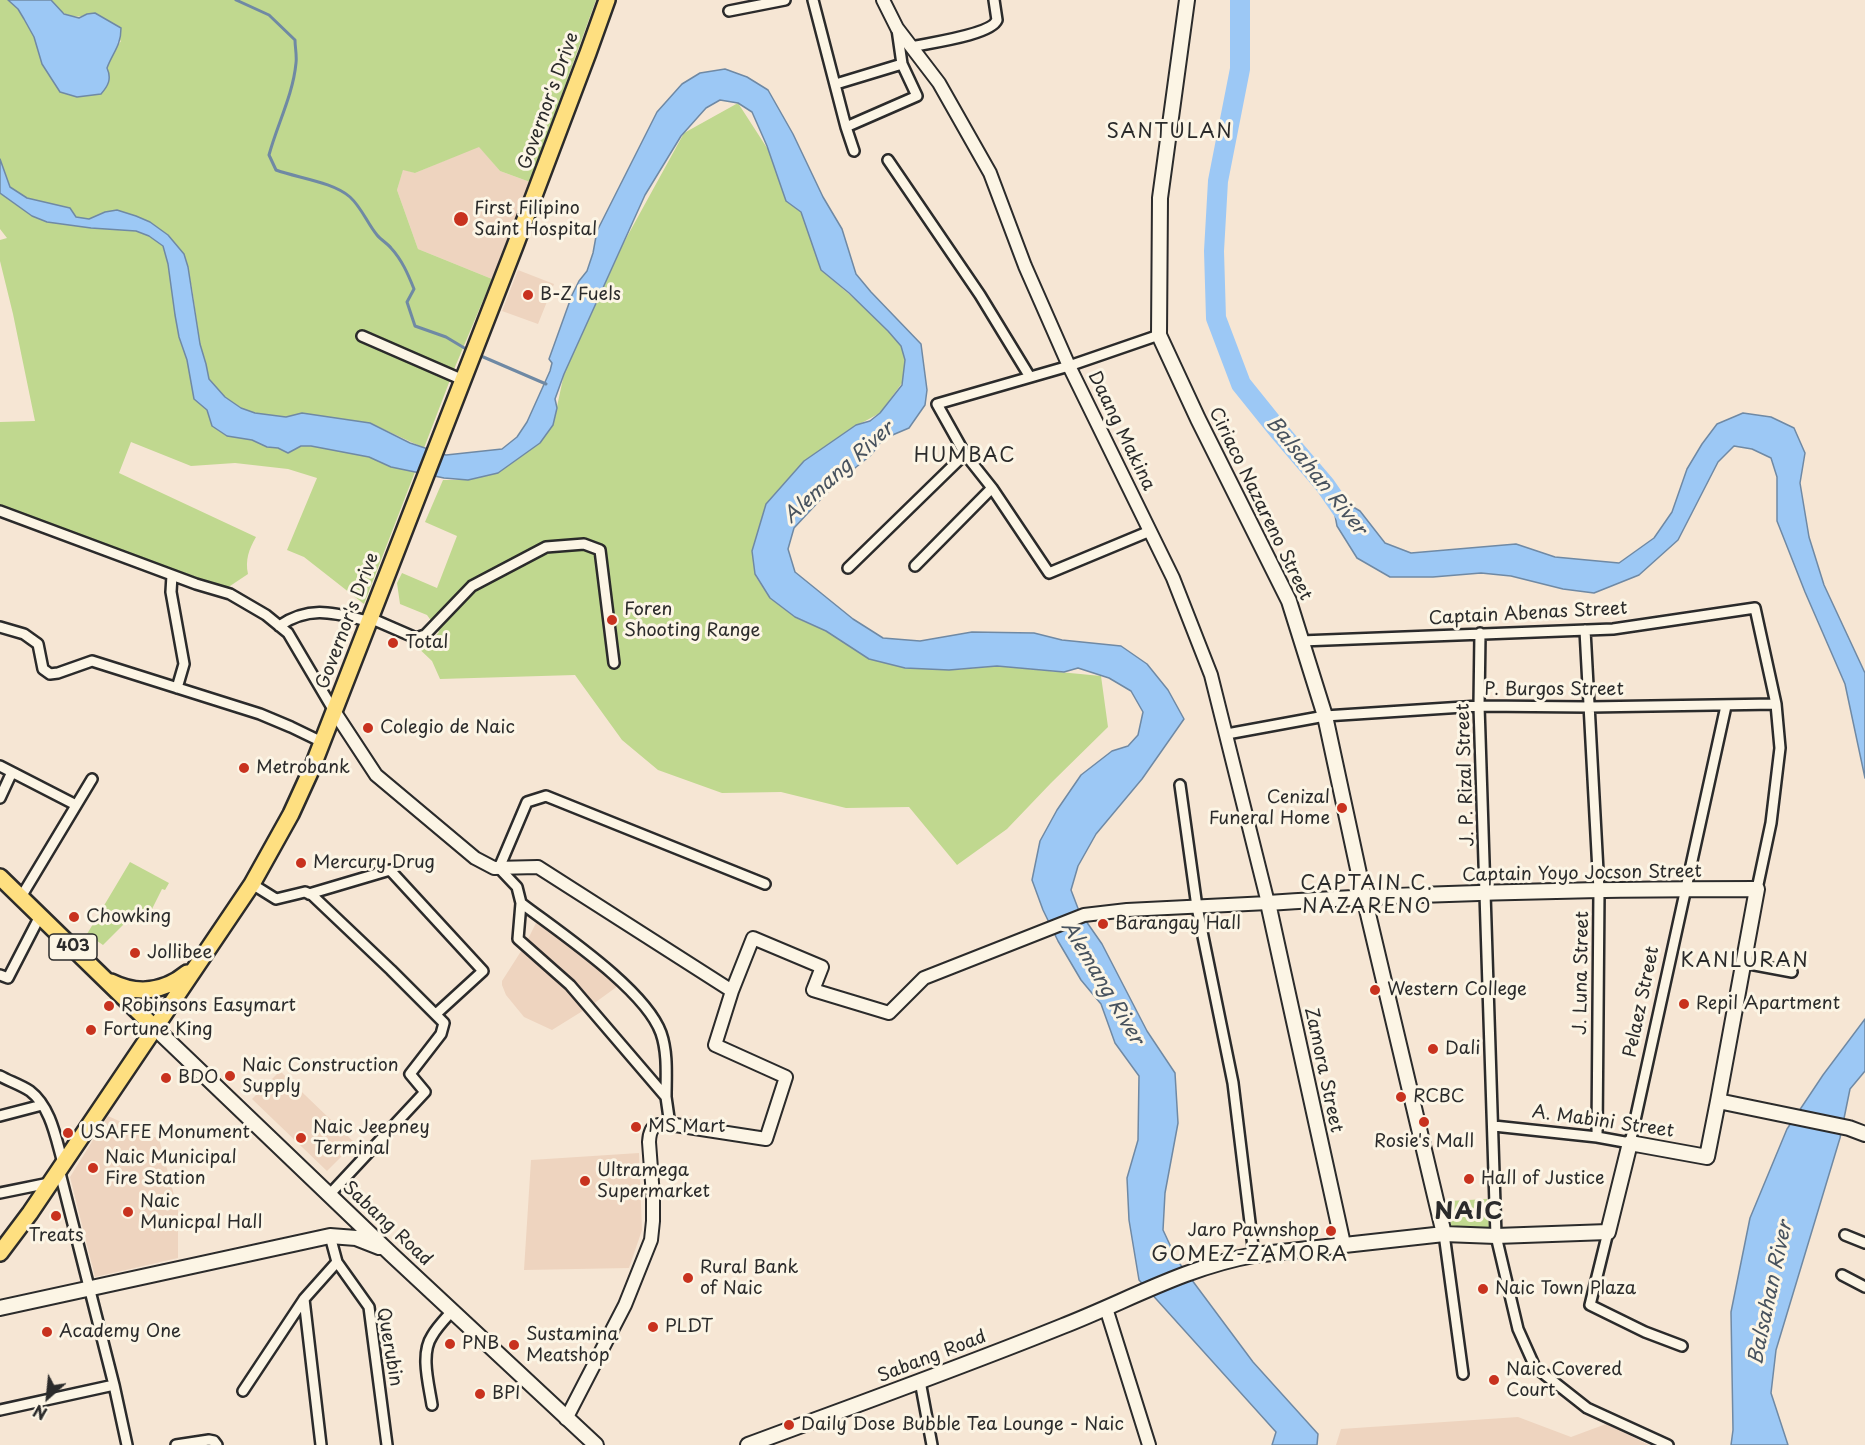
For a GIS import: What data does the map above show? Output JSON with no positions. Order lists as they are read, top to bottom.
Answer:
{
  "streets": {
    "main road": [
      "Governor's Drive",
      "Ciriaco Nazareno Street",
      "Captain Yoyo Jocson Street",
      "403",
      "Pelaez Street",
      "Zamora Street",
      "A. Mabini Street",
      "Sabang Road"
    ],
    "street": [
      "Daang Makina",
      "Captain Abenas Street",
      "P. Burgos Street",
      "J. P. Rizal Street",
      "J. Luna Street",
      "Querubin"
    ]
  },
  "crossings": [
    ["Governor's Drive", "403"],
    ["Governor's Drive", "Sabang Road"],
    ["Daang Makina", "P. Burgos Street"],
    ["Daang Makina", "Captain Yoyo Jocson Street"],
    ["Daang Makina", "Zamora Street"],
    ["Ciriaco Nazareno Street", "Captain Abenas Street"],
    ["Ciriaco Nazareno Street", "P. Burgos Street"],
    ["Ciriaco Nazareno Street", "Captain Yoyo Jocson Street"],
    ["Ciriaco Nazareno Street", "Sabang Road"],
    ["Captain Abenas Street", "P. Burgos Street"],
    ["Captain Abenas Street", "J. P. Rizal Street"],
    ["Captain Abenas Street", "J. Luna Street"],
    ["P. Burgos Street", "J. P. Rizal Street"],
    ["P. Burgos Street", "J. Luna Street"],
    ["P. Burgos Street", "Pelaez Street"],
    ["J. P. Rizal Street", "Captain Yoyo Jocson Street"],
    ["J. P. Rizal Street", "A. Mabini Street"],
    ["J. P. Rizal Street", "Sabang Road"],
    ["Captain Yoyo Jocson Street", "J. Luna Street"],
    ["Captain Yoyo Jocson Street", "Pelaez Street"],
    ["Captain Yoyo Jocson Street", "Zamora Street"],
    ["403", "Sabang Road"],
    ["J. Luna Street", "A. Mabini Street"],
    ["Pelaez Street", "A. Mabini Street"],
    ["Pelaez Street", "Sabang Road"],
    ["Zamora Street", "Sabang Road"]
  ],
  "districts": [
    "SANTULAN",
    "HUMBAC",
    "CAPTAIN C. NAZARENO",
    "KANLURAN",
    "NAIC",
    "GOMEZ-ZAMORA"
  ],
  "water": ["Alemang River", "Balsahan River"],
  "places": [
    "First Filipino Saint Hospital",
    "B-Z Fuels",
    "Foren Shooting Range",
    "Total",
    "Colegio de Naic",
    "Metrobank",
    "Cenizal Funeral Home",
    "Mercury Drug",
    "Chowking",
    "Barangay Hall",
    "Jollibee",
    "Western College",
    "Repil Apartment",
    "Robinsons Easymart",
    "Fortune King",
    "Dali",
    "Naic Construction Supply",
    "BDO",
    "RCBC",
    "Rosie's Mall",
    "MS Mart",
    "USAFFE Monument",
    "Naic Jeepney Terminal",
    "Naic Municipal Fire Station",
    "Hall of Justice",
    "Ultramega Supermarket",
    "Naic Municpal Hall",
    "Treats",
    "Jaro Pawnshop",
    "Rural Bank of Naic",
    "Naic Town Plaza",
    "PLDT",
    "Academy One",
    "PNB",
    "Sustamina Meatshop",
    "Naic Covered Court",
    "BPI",
    "Daily Dose Bubble Tea Lounge - Naic"
  ],
  "north": "bottom left"
}
